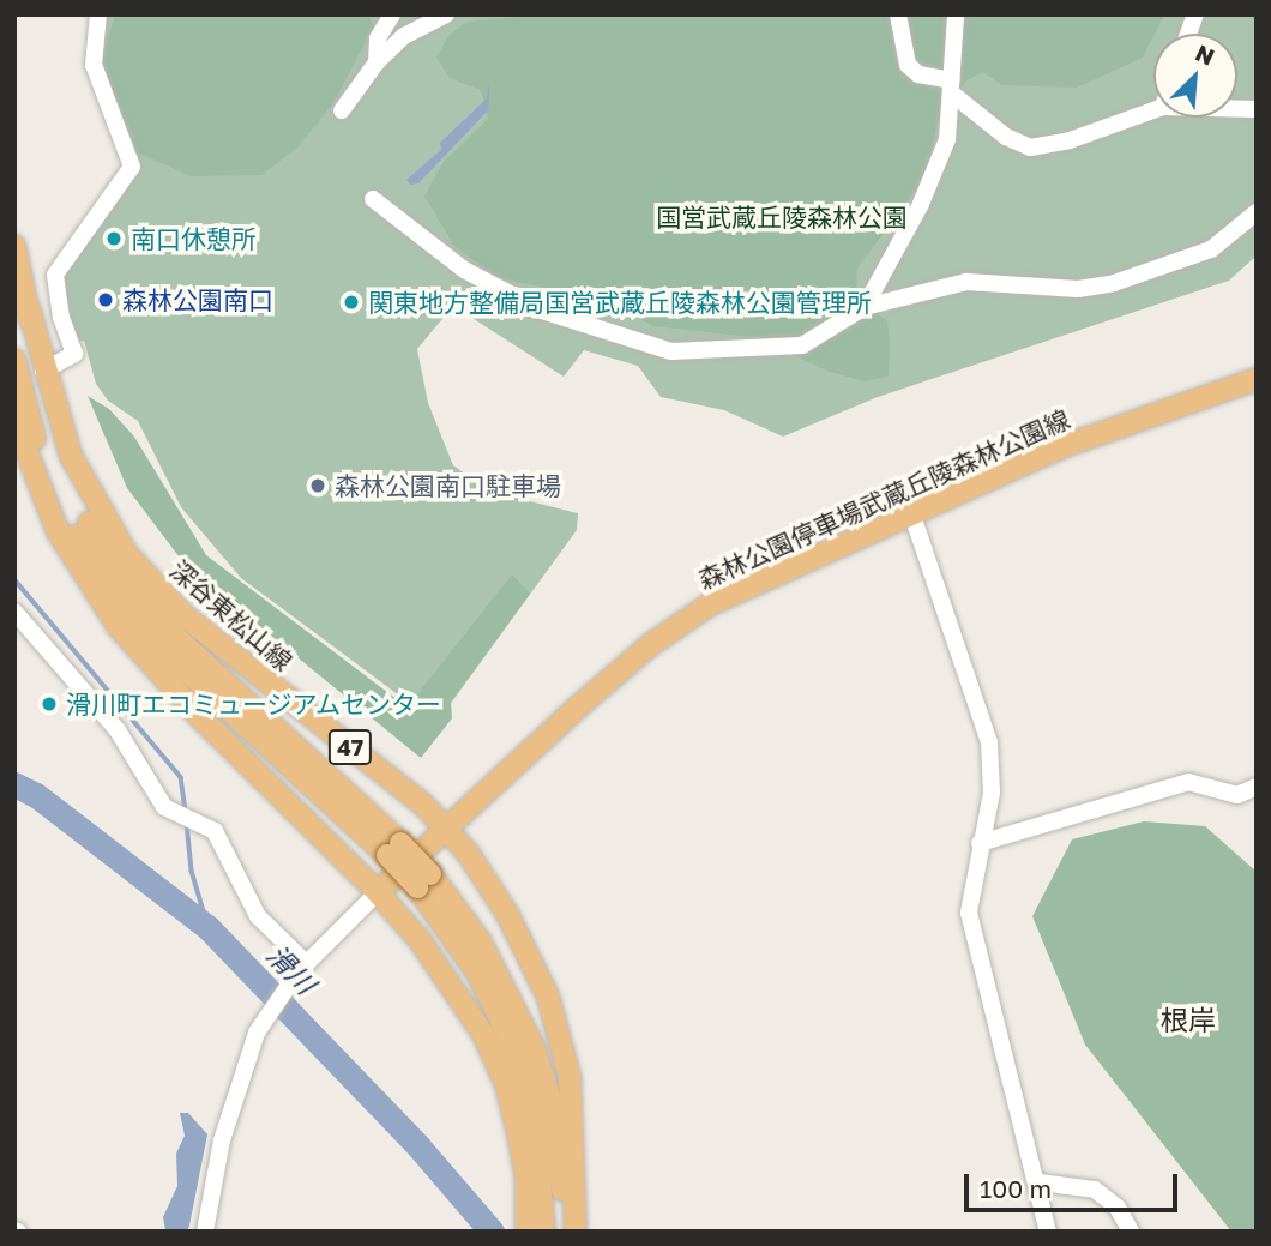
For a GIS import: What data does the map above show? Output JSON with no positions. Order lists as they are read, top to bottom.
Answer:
{
  "streets": {
    "main road": ["森林公園停車場武蔵丘陵森林公園線", "深谷東松山線", "47"]
  },
  "crossings": [
    ["森林公園停車場武蔵丘陵森林公園線", "深谷東松山線"]
  ],
  "districts": ["根岸"],
  "water": ["滑川"],
  "parks": ["国営武蔵丘陵森林公園"],
  "places": [
    "南口休憩所",
    "森林公園南口",
    "関東地方整備局国営武蔵丘陵森林公園管理所",
    "森林公園南口駐車場",
    "滑川町エコミュージアムセンター"
  ],
  "scale_bar": "100 m",
  "north": "top right"
}
